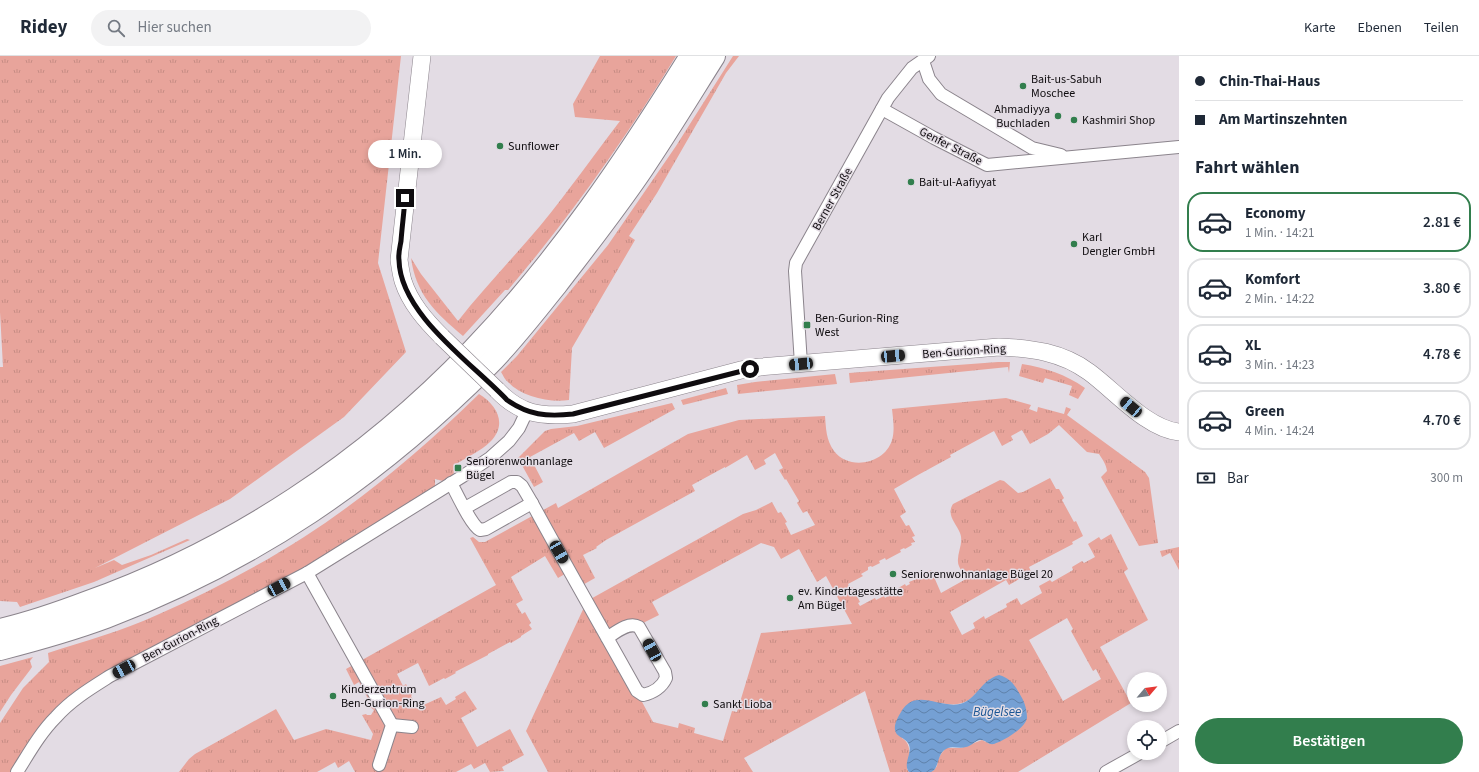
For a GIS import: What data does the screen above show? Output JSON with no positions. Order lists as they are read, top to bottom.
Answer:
{
  "streets": {
    "street": ["Genfer Straße", "Berner Straße", "Ben-Gurion-Ring"]
  },
  "crossings": [
    ["Genfer Straße", "Berner Straße"],
    ["Berner Straße", "Ben-Gurion-Ring"]
  ],
  "water": ["Bügelsee"],
  "places": {
    "other": [
      "Bait-us-Sabuh Moschee",
      "Ahmadiyya Buchladen",
      "Kashmiri Shop",
      "Sunflower",
      "Bait-ul-Aafiyyat",
      "Karl Dengler GmbH",
      "Seniorenwohnanlage Bügel 20",
      "ev. Kindertagesstätte Am Bügel",
      "Kinderzentrum Ben-Gurion-Ring",
      "Sankt Lioba"
    ],
    "transit": ["Ben-Gurion-Ring West", "Seniorenwohnanlage Bügel"]
  },
  "north": "top right",
  "page": {
    "header": "Ridey",
    "search": "Hier suchen",
    "nav": ["Karte", "Ebenen", "Teilen"],
    "banner": ["Chin-Thai-Haus", "Am Martinszehnten"],
    "bubble": "1 Min.",
    "heading": "Fahrt wählen",
    "list": [
      {
        "name": "Economy",
        "note": "1 Min. · 14:21",
        "value": "2.81 €"
      },
      {
        "name": "Komfort",
        "note": "2 Min. · 14:22",
        "value": "3.80 €"
      },
      {
        "name": "XL",
        "note": "3 Min. · 14:23",
        "value": "4.78 €"
      },
      {
        "name": "Green",
        "note": "4 Min. · 14:24",
        "value": "4.70 €"
      }
    ],
    "pay": ["Bar", "300 m"],
    "buttons": "Bestätigen"
  }
}
